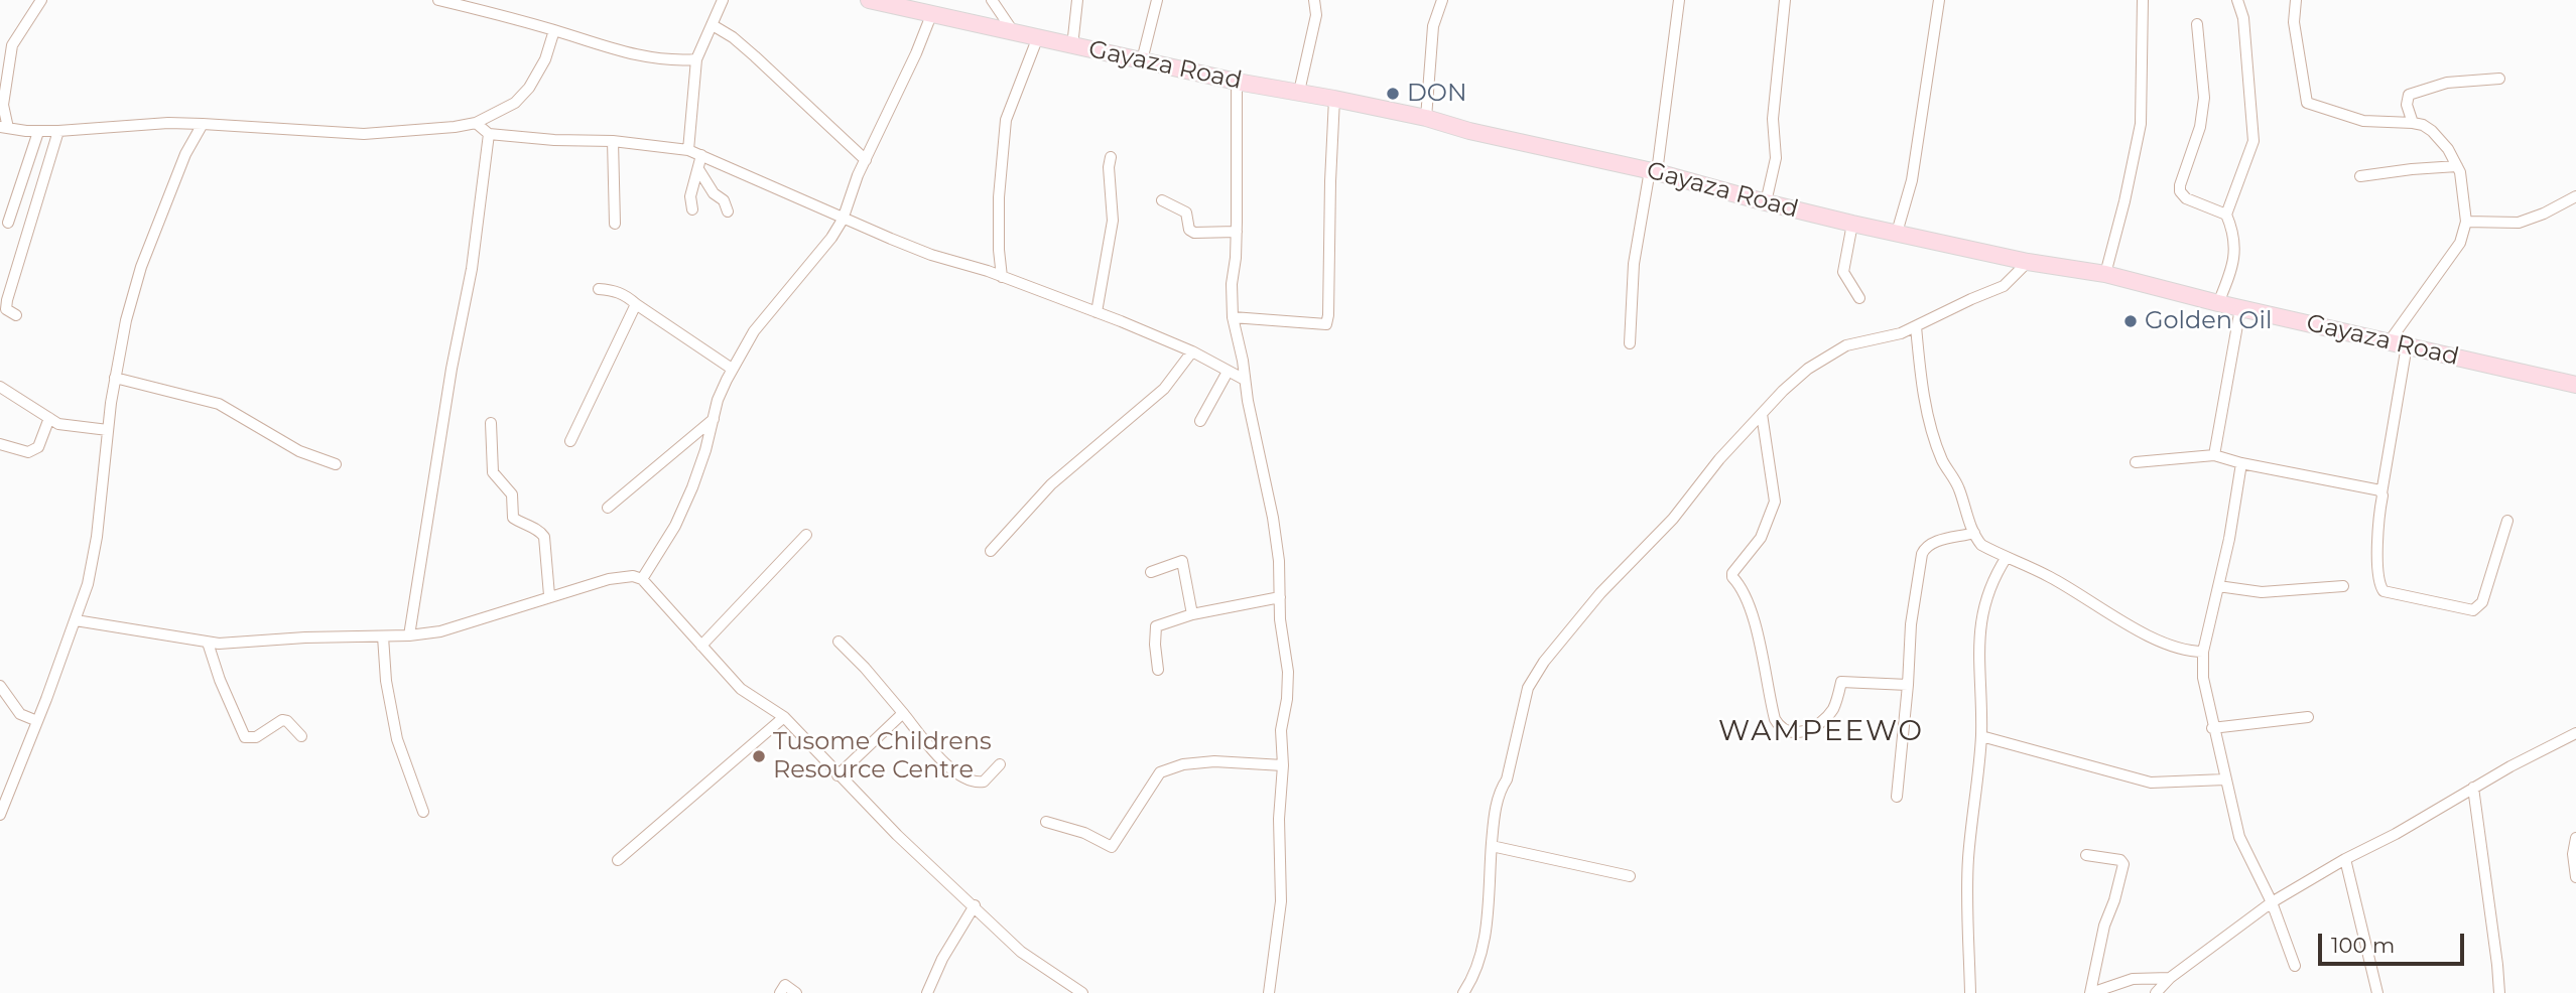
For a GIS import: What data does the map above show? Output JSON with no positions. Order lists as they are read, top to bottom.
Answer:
{
  "streets": {
    "main road": ["Gayaza Road"]
  },
  "districts": ["WAMPEEWO"],
  "places": ["DON", "Golden Oil", "Tusome Childrens Resource Centre"],
  "scale_bar": "100 m"
}
